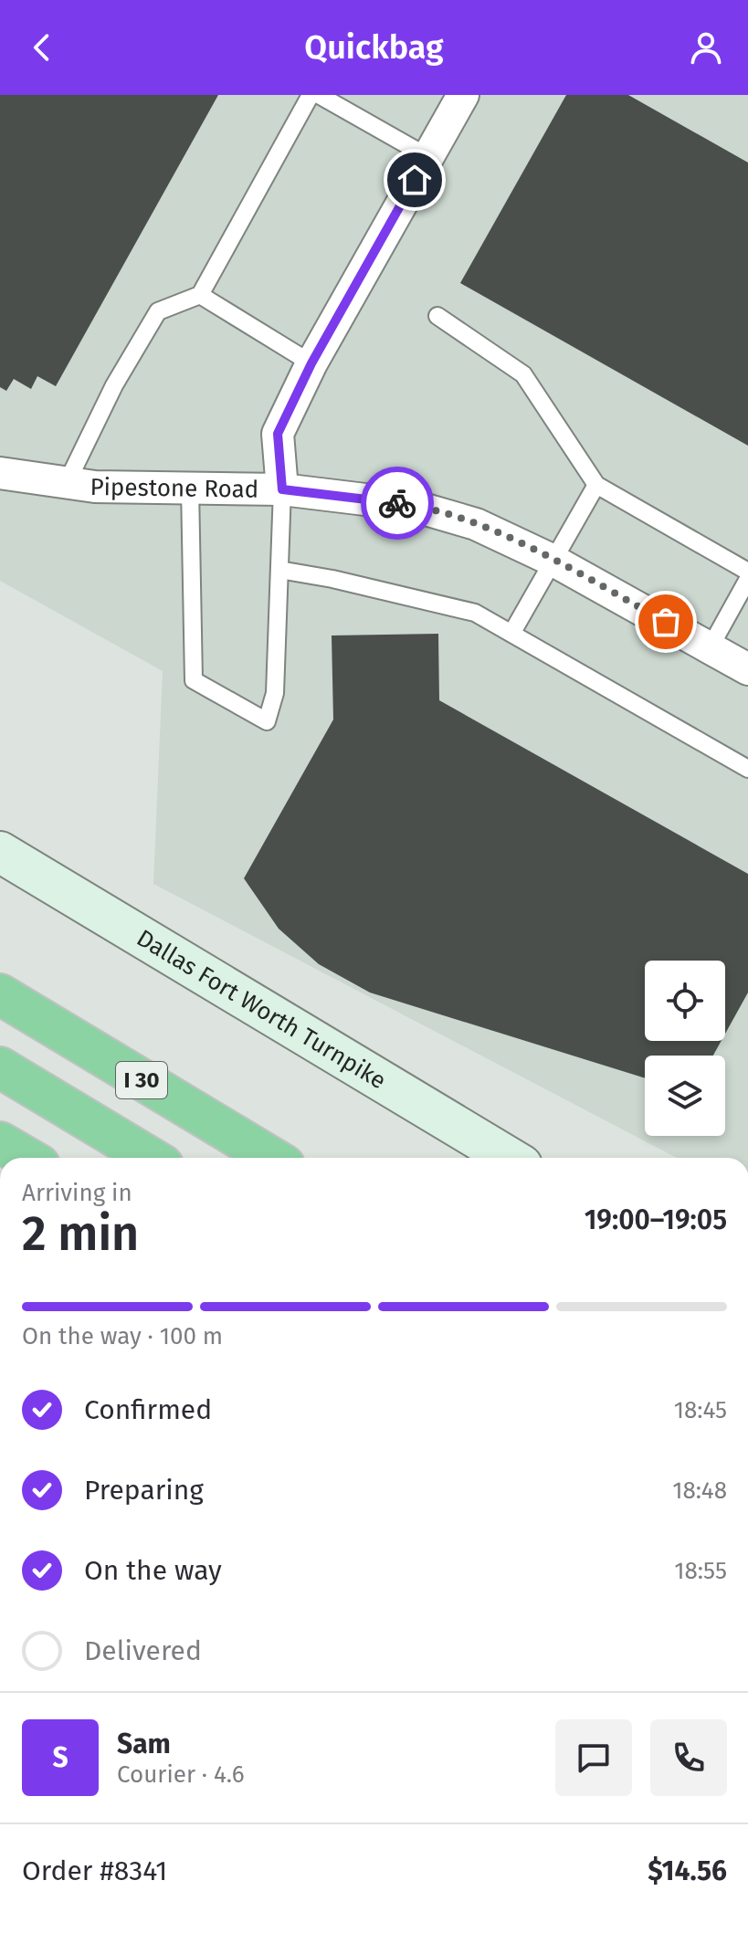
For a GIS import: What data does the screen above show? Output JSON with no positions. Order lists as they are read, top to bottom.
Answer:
{
  "streets": {
    "highway": ["I 30"],
    "main road": ["Dallas Fort Worth Turnpike"],
    "street": ["Pipestone Road"]
  },
  "page": {
    "header": "Quickbag",
    "heading": ["2 min", "Arriving in", "19:00–19:05"],
    "panel": [
      "Sam",
      "Courier · 4.6",
      "Order #8341",
      "$14.56"
    ],
    "bar": "On the way · 100 m",
    "list": [
      ["Confirmed", "18:45"],
      ["Preparing", "18:48"],
      ["On the way", "18:55"],
      "Delivered"
    ],
    "round": "S"
  }
}
